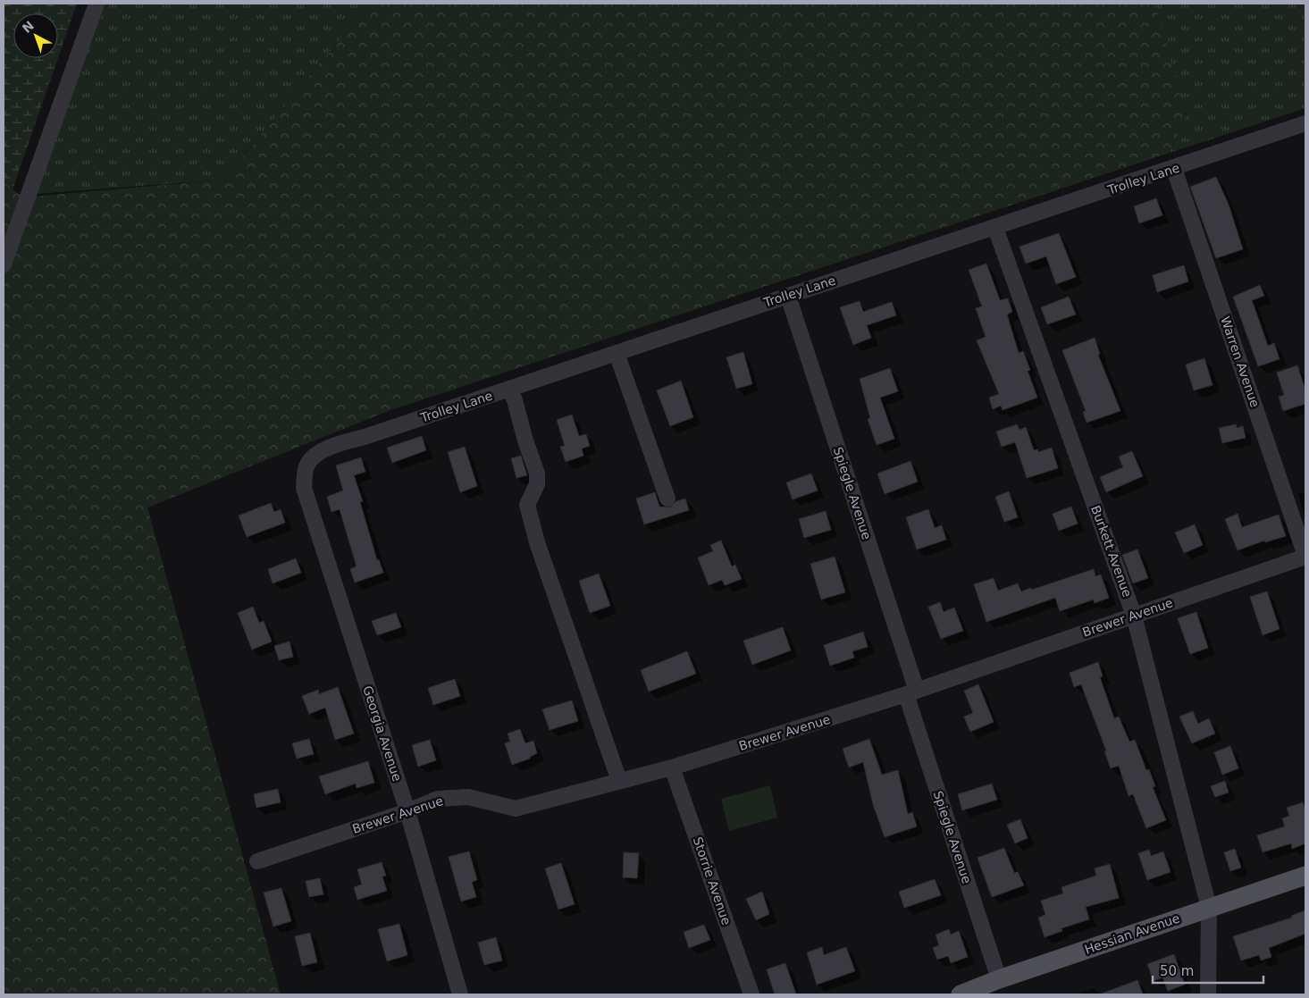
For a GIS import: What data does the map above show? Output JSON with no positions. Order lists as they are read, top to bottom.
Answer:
{
  "streets": {
    "main road": ["Hessian Avenue"],
    "street": [
      "Trolley Lane",
      "Warren Avenue",
      "Spiegle Avenue",
      "Burkett Avenue",
      "Brewer Avenue",
      "Georgia Avenue",
      "Storrie Avenue"
    ]
  },
  "crossings": [
    ["Trolley Lane", "Warren Avenue"],
    ["Trolley Lane", "Spiegle Avenue"],
    ["Trolley Lane", "Burkett Avenue"],
    ["Trolley Lane", "Georgia Avenue"],
    ["Warren Avenue", "Brewer Avenue"],
    ["Spiegle Avenue", "Brewer Avenue"],
    ["Spiegle Avenue", "Hessian Avenue"],
    ["Burkett Avenue", "Brewer Avenue"],
    ["Burkett Avenue", "Hessian Avenue"],
    ["Brewer Avenue", "Georgia Avenue"],
    ["Brewer Avenue", "Storrie Avenue"]
  ],
  "scale_bar": "50 m",
  "north": "top left"
}
